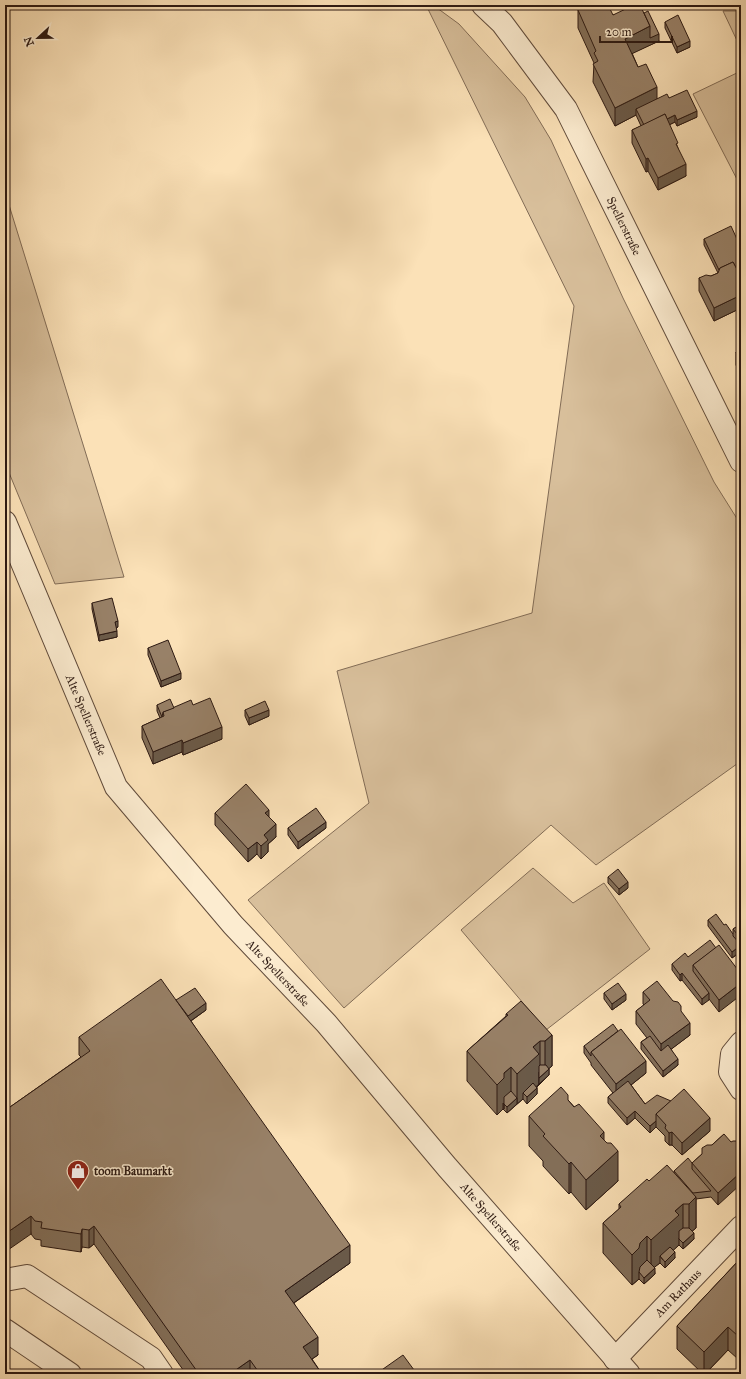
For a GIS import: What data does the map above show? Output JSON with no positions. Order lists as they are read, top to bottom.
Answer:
{
  "streets": {
    "street": ["Spellerstraße", "Alte Spellerstraße", "Am Rathaus"]
  },
  "crossings": [
    ["Alte Spellerstraße", "Am Rathaus"]
  ],
  "places": {
    "shop": ["toom Baumarkt"]
  },
  "scale_bar": "20 m",
  "north": "left"
}
